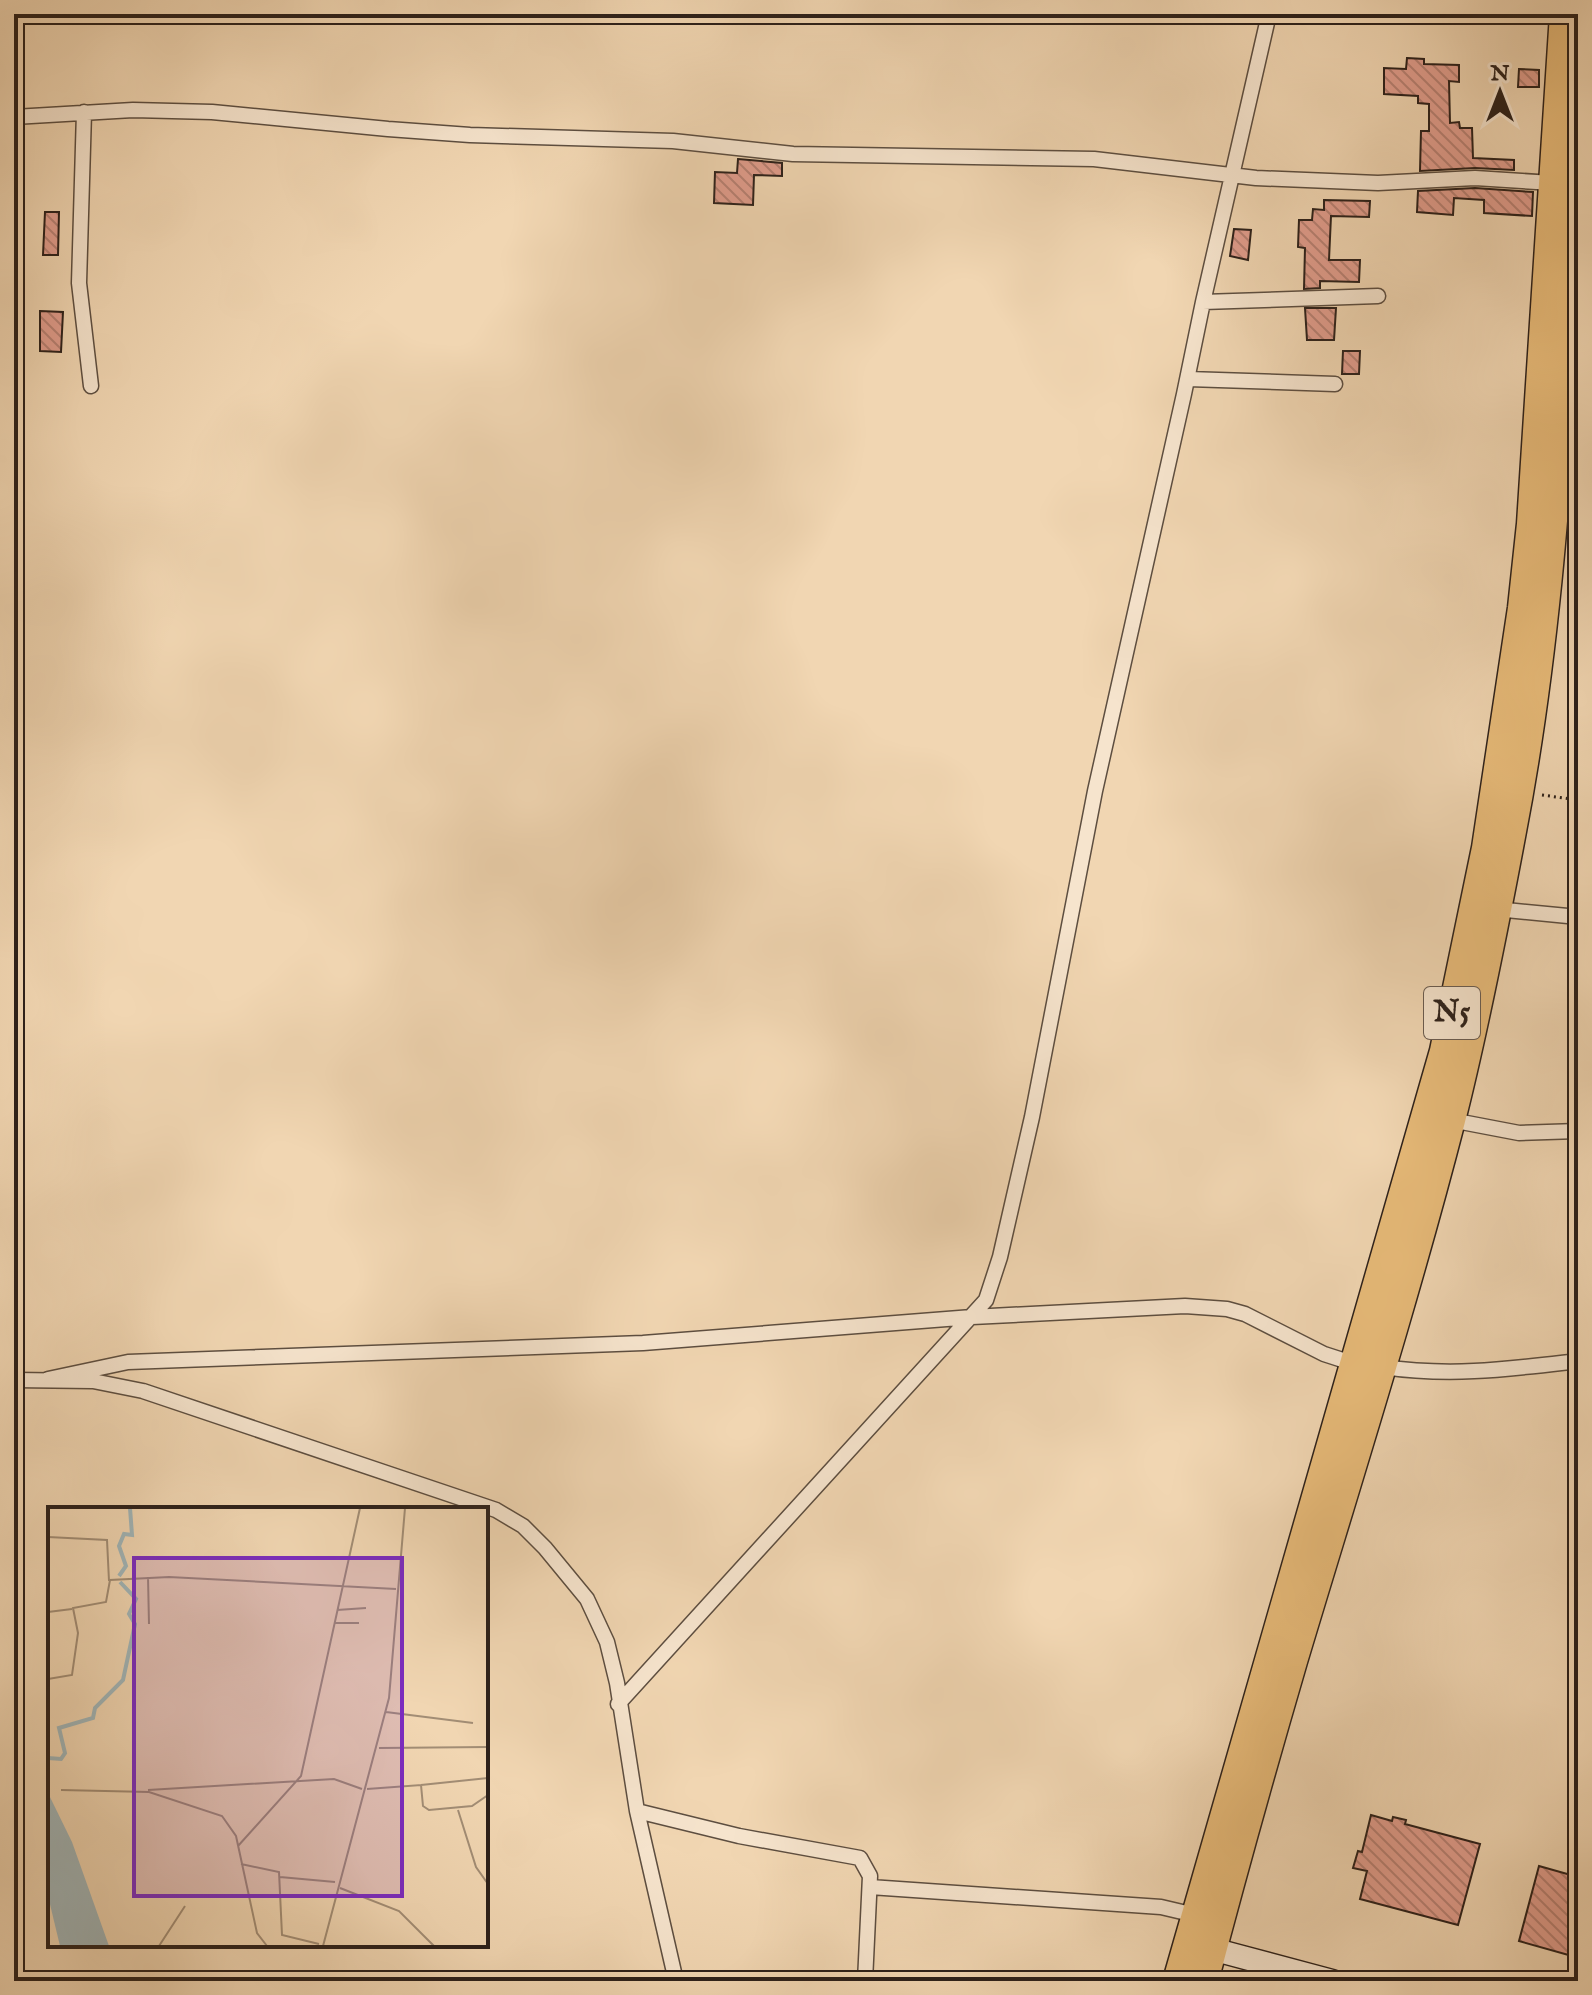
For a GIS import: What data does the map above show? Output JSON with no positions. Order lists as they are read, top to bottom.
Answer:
{
  "streets": {
    "highway": ["N5"]
  },
  "north": "top"
}
